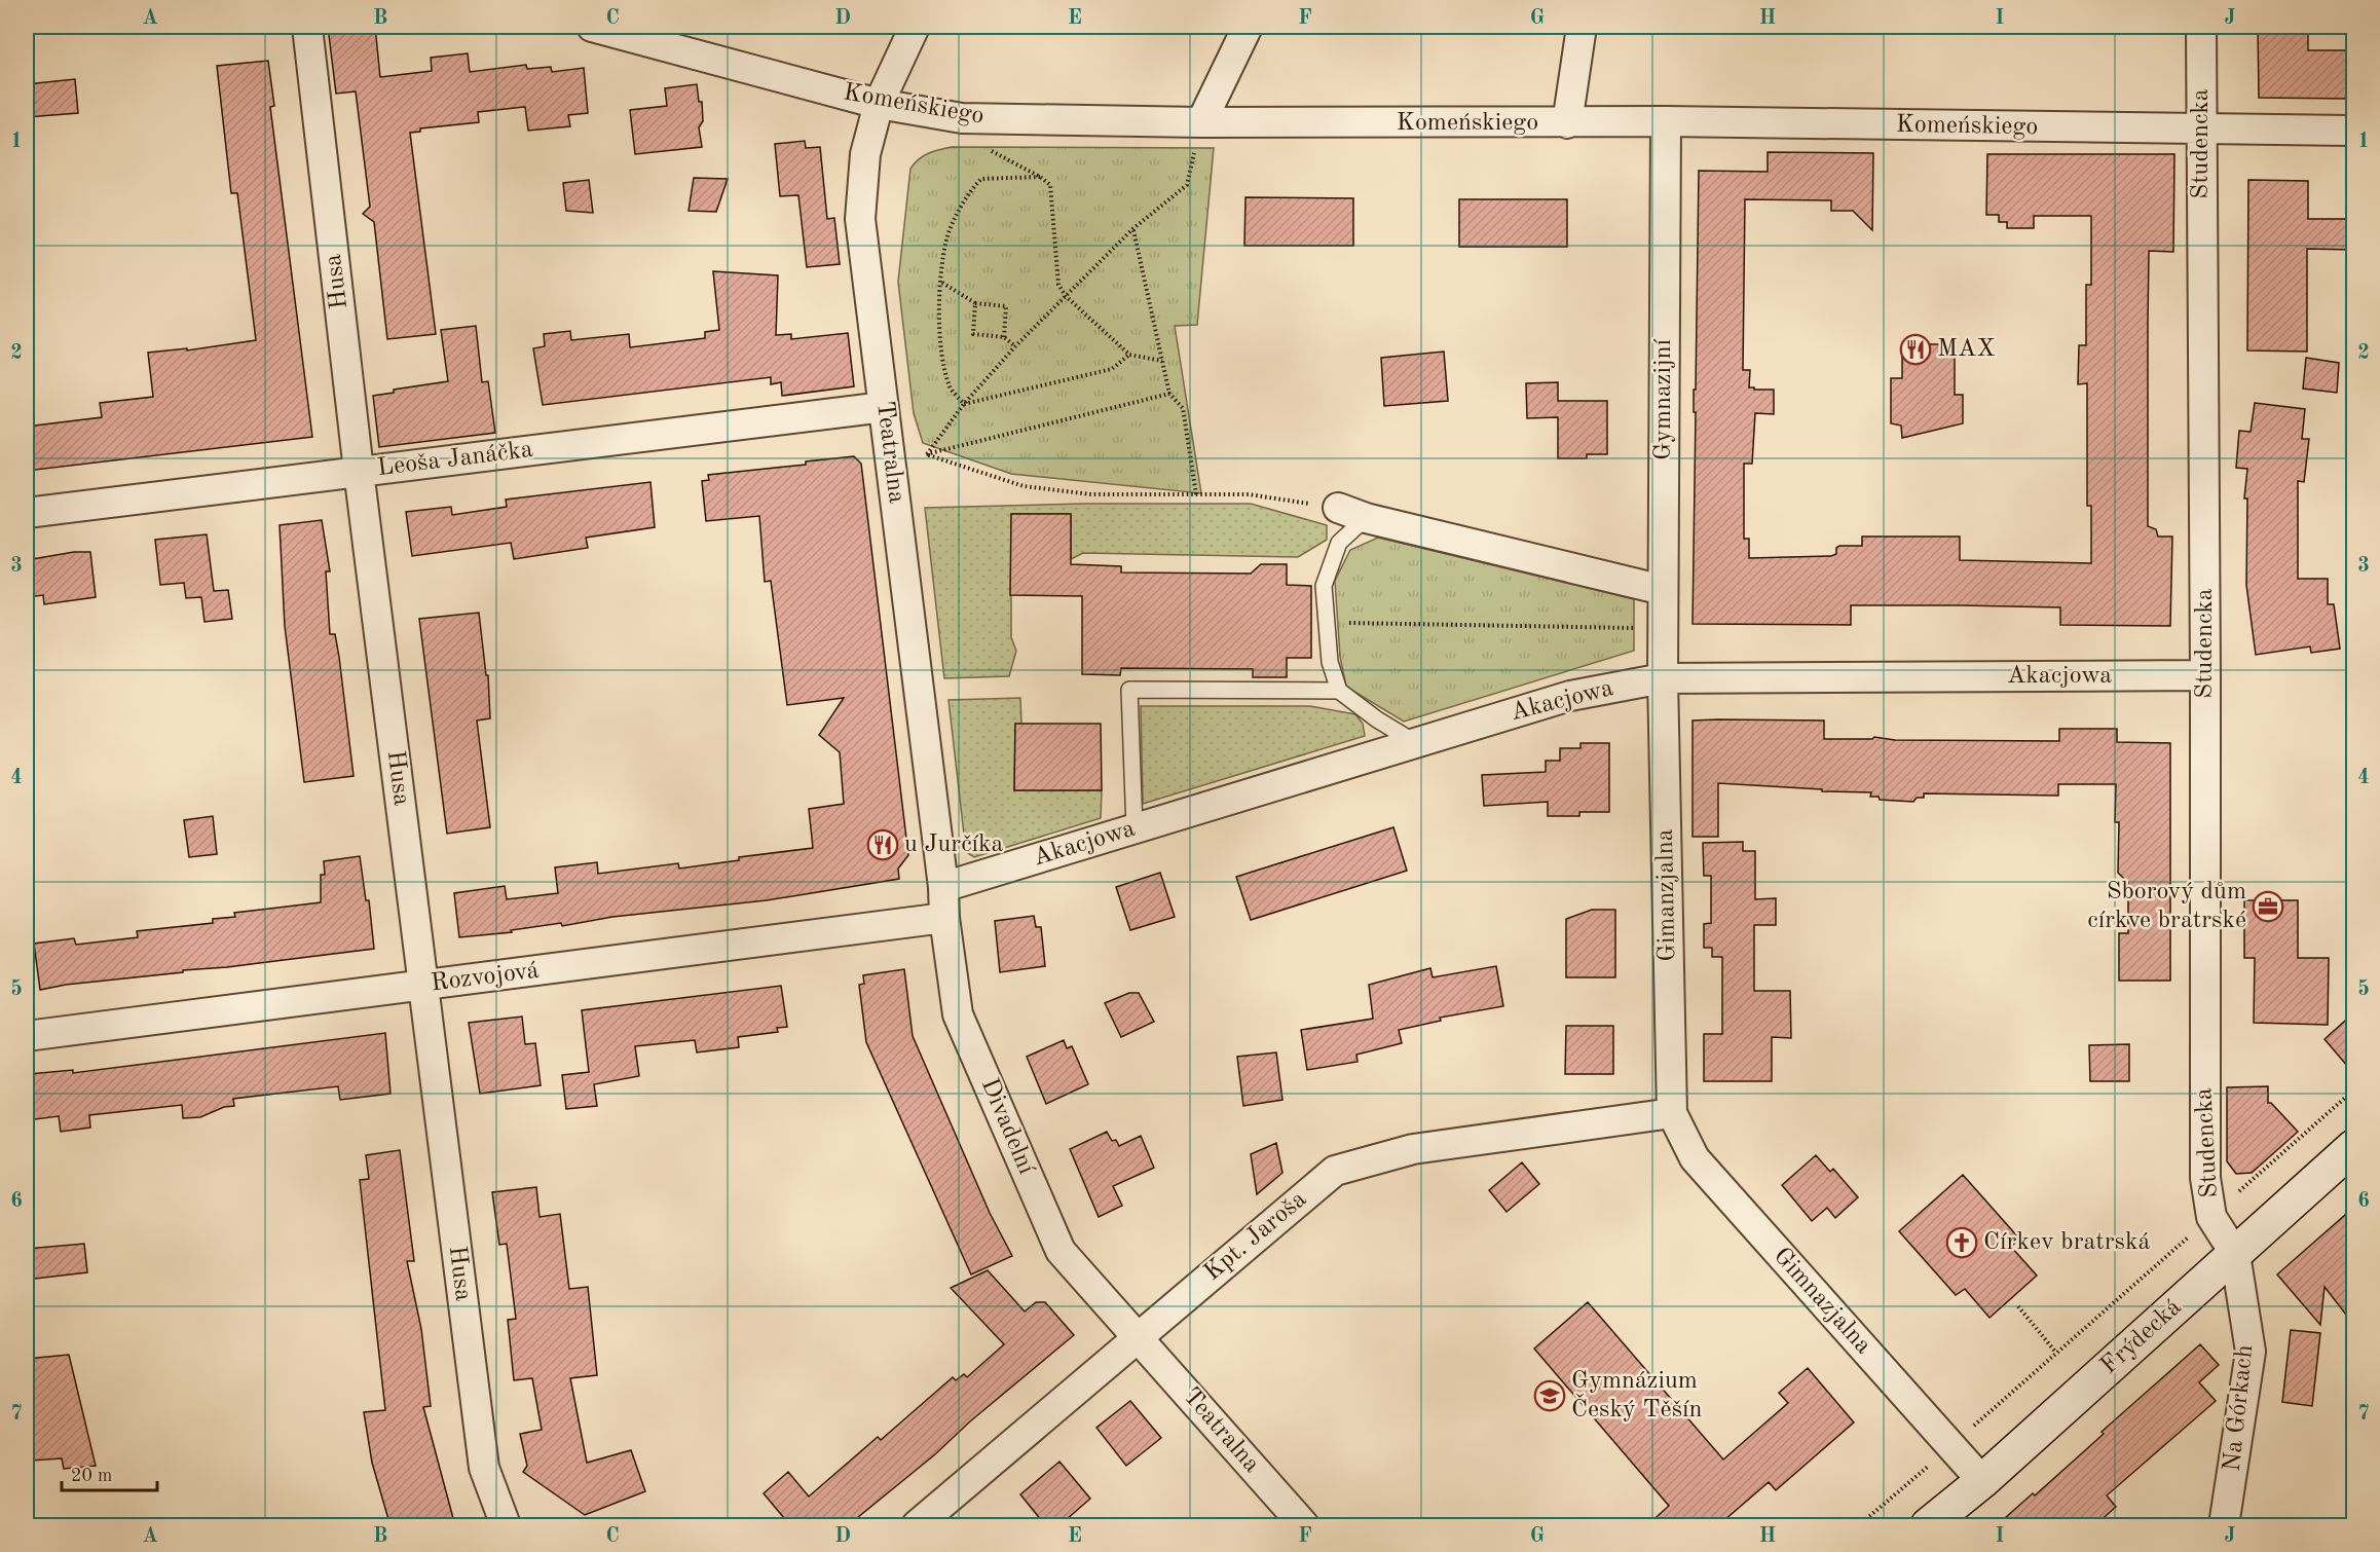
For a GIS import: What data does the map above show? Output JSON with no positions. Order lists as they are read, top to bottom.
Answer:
{
  "streets": {
    "main road": ["Frýdecká"],
    "street": [
      "Komeńskiego",
      "Studencka",
      "Husa",
      "Gymnazijní",
      "Teatralna",
      "Leoša Janáčka",
      "Akacjowa",
      "Gimanzjalna",
      "Rozvojová",
      "Divadelní",
      "Kpt. Jaroša",
      "Gimnazjalna",
      "Na Górkach"
    ]
  },
  "crossings": [
    ["Komeńskiego", "Studencka"],
    ["Komeńskiego", "Gymnazijní"],
    ["Komeńskiego", "Teatralna"],
    ["Studencka", "Akacjowa"],
    ["Studencka", "Frýdecká"],
    ["Studencka", "Na Górkach"],
    ["Husa", "Leoša Janáčka"],
    ["Husa", "Rozvojová"],
    ["Gymnazijní", "Akacjowa"],
    ["Gymnazijní", "Gimanzjalna"],
    ["Teatralna", "Leoša Janáčka"],
    ["Teatralna", "Akacjowa"],
    ["Teatralna", "Divadelní"],
    ["Teatralna", "Kpt. Jaroša"],
    ["Akacjowa", "Gimanzjalna"],
    ["Akacjowa", "Divadelní"],
    ["Gimanzjalna", "Kpt. Jaroša"],
    ["Gimanzjalna", "Gimnazjalna"],
    ["Rozvojová", "Divadelní"],
    ["Divadelní", "Kpt. Jaroša"],
    ["Kpt. Jaroša", "Gimnazjalna"],
    ["Gimnazjalna", "Frýdecká"],
    ["Frýdecká", "Na Górkach"]
  ],
  "places": {
    "restaurant": ["MAX", "u Jurčíka"],
    "office": ["Sborový dům církve bratrské"],
    "church": ["Církev bratrská"],
    "school or university": ["Gymnázium Český Těšín"]
  },
  "scale_bar": "20 m",
  "grid": {
    "columns": [
      "A",
      "B",
      "C",
      "D",
      "E",
      "F",
      "G",
      "H",
      "I",
      "J"
    ],
    "rows": [
      "1",
      "2",
      "3",
      "4",
      "5",
      "6",
      "7"
    ]
  }
}
